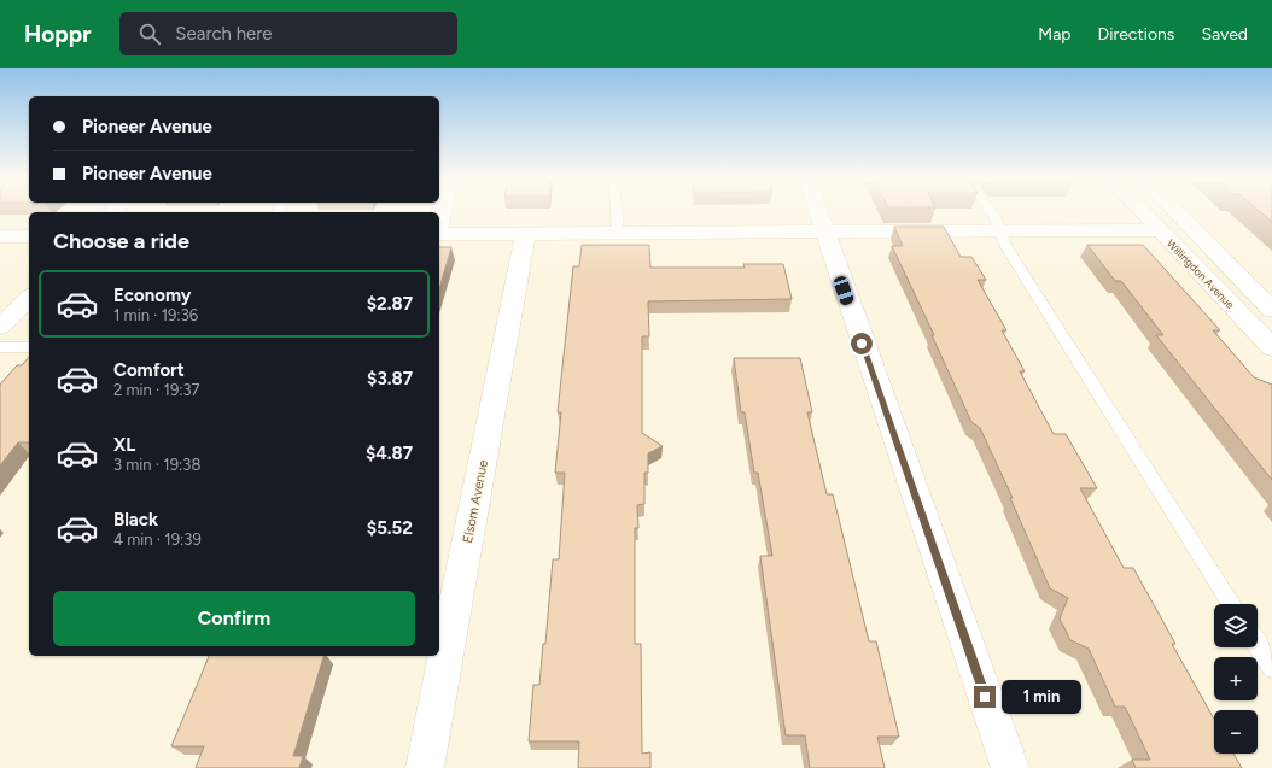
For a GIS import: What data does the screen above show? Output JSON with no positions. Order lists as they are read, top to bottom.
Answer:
{
  "streets": {
    "street": ["Willingdon Avenue", "Elsom Avenue"]
  },
  "page": {
    "header": "Hoppr",
    "search": "Search here",
    "nav": ["Map", "Directions", "Saved"],
    "banner": ["Pioneer Avenue", "Pioneer Avenue"],
    "heading": "Choose a ride",
    "list": [
      {
        "name": "Economy",
        "note": "1 min · 19:36",
        "value": "$2.87"
      },
      {
        "name": "Comfort",
        "note": "2 min · 19:37",
        "value": "$3.87"
      },
      {
        "name": "XL",
        "note": "3 min · 19:38",
        "value": "$4.87"
      },
      {
        "name": "Black",
        "note": "4 min · 19:39",
        "value": "$5.52"
      }
    ],
    "buttons": "Confirm",
    "map_buttons": ["+", "−"],
    "bubble": "1 min"
  }
}
